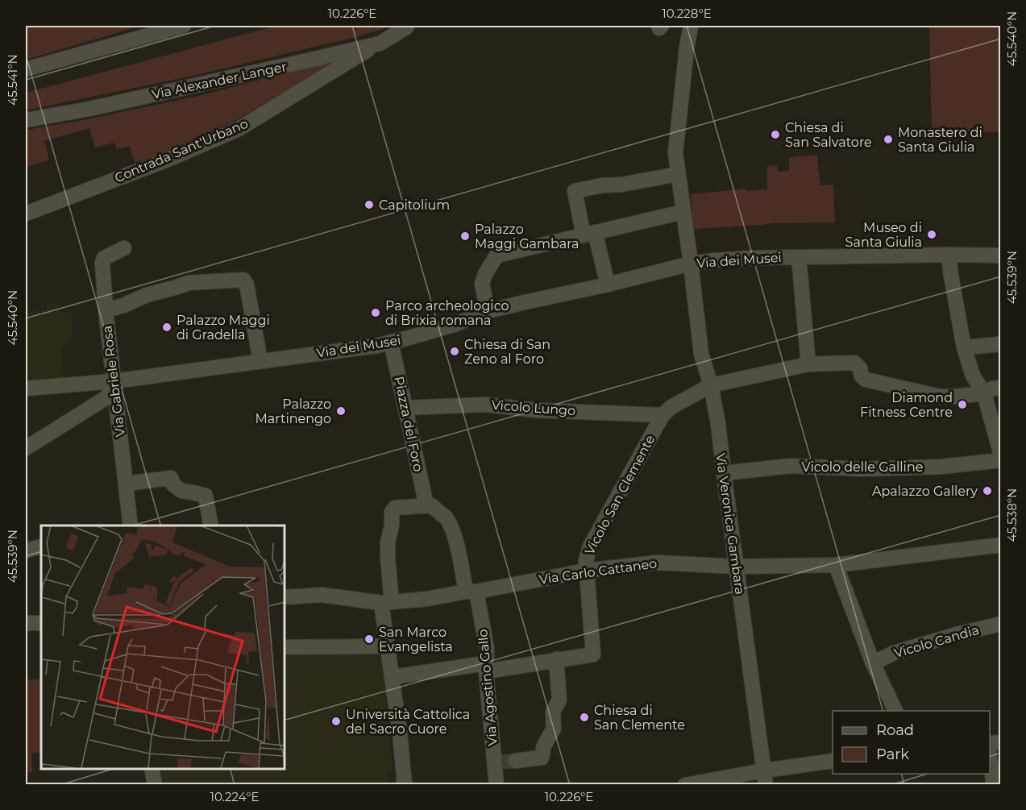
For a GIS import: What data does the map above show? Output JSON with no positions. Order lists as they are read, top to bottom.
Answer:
{
  "streets": {
    "street": [
      "Via Alexander Langer",
      "Contrada Sant'Urbano",
      "Via dei Musei",
      "Via Gabriele Rosa",
      "Vicolo Lungo",
      "Piazza del Foro",
      "Vicolo delle Galline",
      "Vicolo San Clemente",
      "Via Veronica Gambara",
      "Via Carlo Cattaneo",
      "Vicolo Candia",
      "Via Agostino Gallo"
    ]
  },
  "crossings": [
    ["Via Alexander Langer", "Contrada Sant'Urbano"],
    ["Via dei Musei", "Via Gabriele Rosa"],
    ["Via dei Musei", "Piazza del Foro"],
    ["Via dei Musei", "Vicolo San Clemente"],
    ["Via dei Musei", "Via Veronica Gambara"],
    ["Vicolo Lungo", "Piazza del Foro"],
    ["Vicolo Lungo", "Vicolo San Clemente"],
    ["Piazza del Foro", "Via Agostino Gallo"],
    ["Vicolo delle Galline", "Via Veronica Gambara"],
    ["Vicolo San Clemente", "Via Veronica Gambara"],
    ["Vicolo San Clemente", "Via Carlo Cattaneo"],
    ["Vicolo San Clemente", "Via Agostino Gallo"],
    ["Via Veronica Gambara", "Via Carlo Cattaneo"],
    ["Via Carlo Cattaneo", "Via Agostino Gallo"]
  ],
  "places": [
    "Chiesa di San Salvatore",
    "Monastero di Santa Giulia",
    "Capitolium",
    "Museo di Santa Giulia",
    "Palazzo Maggi Gambara",
    "Parco archeologico di Brixia romana",
    "Palazzo Maggi di Gradella",
    "Chiesa di San Zeno al Foro",
    "Diamond Fitness Centre",
    "Palazzo Martinengo",
    "Apalazzo Gallery",
    "San Marco Evangelista",
    "Chiesa di San Clemente",
    "Università Cattolica del Sacro Cuore"
  ],
  "legend": ["Road", "Park"],
  "coordinates": [
    "10.226°E",
    "10.228°E",
    "45.540°N",
    "45.541°N",
    "45.539°N",
    "45.538°N",
    "10.224°E"
  ]
}
